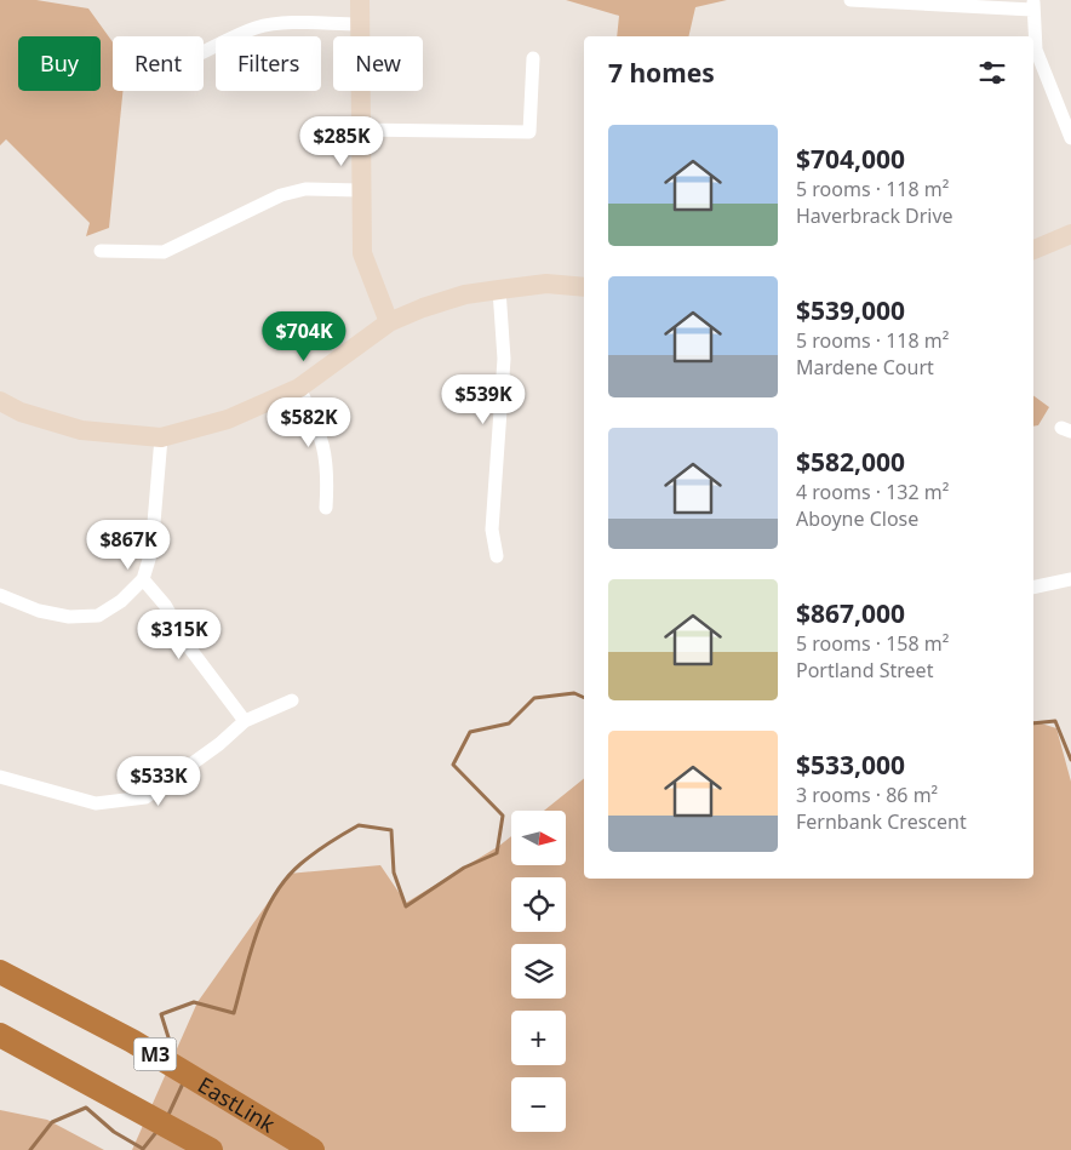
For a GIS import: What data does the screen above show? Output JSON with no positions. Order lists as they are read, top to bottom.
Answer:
{
  "streets": {
    "highway": ["M3", "EastLink"]
  },
  "north": "right",
  "page": {
    "chip": [
      "Buy",
      "Rent",
      "Filters",
      "New"
    ],
    "heading": "7 homes",
    "list": [
      {
        "name": "$704,000",
        "note": "5 rooms · 118 m² · Haverbrack Drive"
      },
      {
        "name": "$539,000",
        "note": "5 rooms · 118 m² · Mardene Court"
      },
      {
        "name": "$582,000",
        "note": "4 rooms · 132 m² · Aboyne Close"
      },
      {
        "name": "$867,000",
        "note": "5 rooms · 158 m² · Portland Street"
      },
      {
        "name": "$533,000",
        "note": "3 rooms · 86 m² · Fernbank Crescent"
      }
    ],
    "price": [
      "$285K",
      "$704K",
      "$539K",
      "$582K",
      "$867K",
      "$315K",
      "$533K"
    ],
    "map_buttons": ["+", "−"]
  }
}
